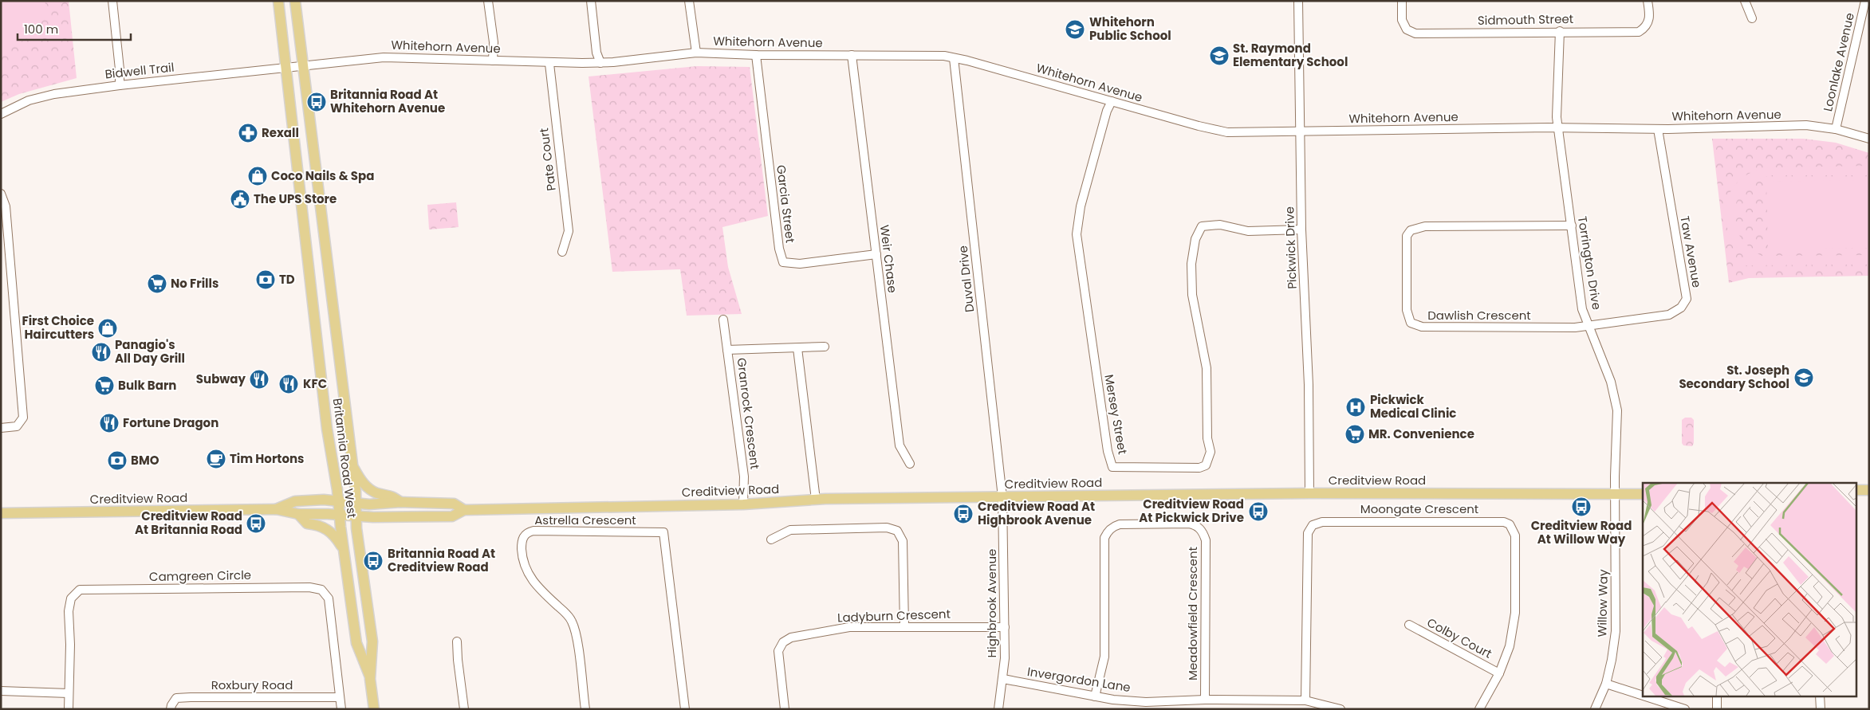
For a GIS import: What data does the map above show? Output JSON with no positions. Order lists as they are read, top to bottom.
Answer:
{
  "streets": {
    "main road": ["Britannia Road West", "Creditview Road"],
    "street": [
      "Sidmouth Street",
      "Whitehorn Avenue",
      "Loonlake Avenue",
      "Bidwell Trail",
      "Pate Court",
      "Garcia Street",
      "Pickwick Drive",
      "Taw Avenue",
      "Weir Chase",
      "Torrington Drive",
      "Duval Drive",
      "Dawlish Crescent",
      "Granrock Crescent",
      "Mersey Street",
      "Moongate Crescent",
      "Astrella Crescent",
      "Camgreen Circle",
      "Highbrook Avenue",
      "Willow Way",
      "Meadowfield Crescent",
      "Ladyburn Crescent",
      "Colby Court",
      "Invergordon Lane",
      "Roxbury Road"
    ]
  },
  "crossings": [
    ["Sidmouth Street", "Torrington Drive"],
    ["Whitehorn Avenue", "Loonlake Avenue"],
    ["Whitehorn Avenue", "Bidwell Trail"],
    ["Whitehorn Avenue", "Pate Court"],
    ["Whitehorn Avenue", "Garcia Street"],
    ["Whitehorn Avenue", "Pickwick Drive"],
    ["Whitehorn Avenue", "Taw Avenue"],
    ["Whitehorn Avenue", "Weir Chase"],
    ["Whitehorn Avenue", "Torrington Drive"],
    ["Whitehorn Avenue", "Duval Drive"],
    ["Whitehorn Avenue", "Mersey Street"],
    ["Whitehorn Avenue", "Britannia Road West"],
    ["Bidwell Trail", "Britannia Road West"],
    ["Garcia Street", "Weir Chase"],
    ["Pickwick Drive", "Mersey Street"],
    ["Pickwick Drive", "Creditview Road"],
    ["Taw Avenue", "Torrington Drive"],
    ["Taw Avenue", "Dawlish Crescent"],
    ["Torrington Drive", "Dawlish Crescent"],
    ["Torrington Drive", "Creditview Road"],
    ["Torrington Drive", "Willow Way"],
    ["Duval Drive", "Creditview Road"],
    ["Duval Drive", "Highbrook Avenue"],
    ["Granrock Crescent", "Creditview Road"],
    ["Britannia Road West", "Creditview Road"],
    ["Creditview Road", "Highbrook Avenue"],
    ["Creditview Road", "Willow Way"],
    ["Moongate Crescent", "Colby Court"],
    ["Moongate Crescent", "Invergordon Lane"],
    ["Camgreen Circle", "Roxbury Road"],
    ["Highbrook Avenue", "Ladyburn Crescent"],
    ["Highbrook Avenue", "Invergordon Lane"],
    ["Meadowfield Crescent", "Invergordon Lane"]
  ],
  "places": {
    "school or university": ["Whitehorn Public School", "St. Raymond Elementary School", "St. Joseph Secondary School"],
    "bus stop": [
      "Britannia Road At Whitehorn Avenue",
      "Creditview Road At Willow Way",
      "Creditview Road At Pickwick Drive",
      "Creditview Road At Highbrook Avenue",
      "Creditview Road At Britannia Road",
      "Britannia Road At Creditview Road"
    ],
    "pharmacy": ["Rexall"],
    "shop": ["Coco Nails & Spa", "First Choice Haircutters"],
    "public building": ["The UPS Store"],
    "bank": ["TD", "BMO"],
    "supermarket": ["No Frills", "Bulk Barn", "MR. Convenience"],
    "restaurant": [
      "Panagio's All Day Grill",
      "Subway",
      "KFC",
      "Fortune Dragon"
    ],
    "hospital": ["Pickwick Medical Clinic"],
    "cafe": ["Tim Hortons"]
  },
  "scale_bar": "100 m"
}
